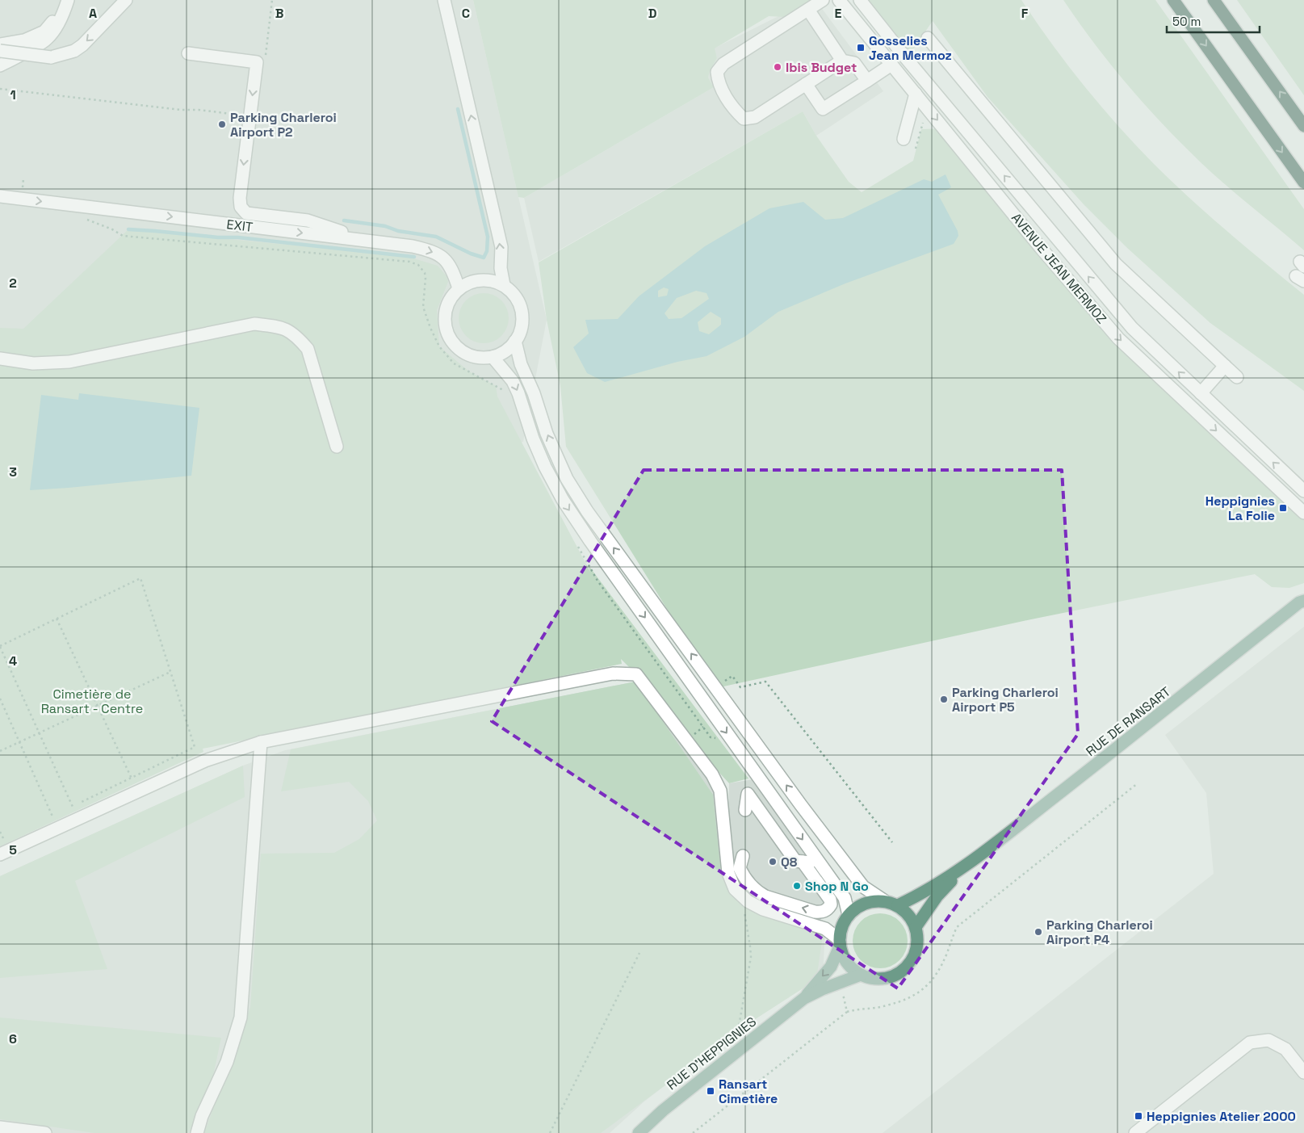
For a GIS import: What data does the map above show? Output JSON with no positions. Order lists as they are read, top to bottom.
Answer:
{
  "streets": {
    "main road": ["RUE DE RANSART", "RUE D'HEPPIGNIES"],
    "street": ["EXIT", "AVENUE JEAN MERMOZ"]
  },
  "crossings": [
    ["RUE DE RANSART", "RUE D'HEPPIGNIES"]
  ],
  "one_way": ["EXIT"],
  "parks": ["Cimetière de Ransart - Centre"],
  "places": {
    "transit": [
      "Gosselies Jean Mermoz",
      "Heppignies La Folie",
      "Ransart Cimetière",
      "Heppignies Atelier 2000"
    ],
    "other": [
      "Ibis Budget",
      "Parking Charleroi Airport P2",
      "Parking Charleroi Airport P5",
      "Q8",
      "Shop N Go",
      "Parking Charleroi Airport P4"
    ]
  },
  "scale_bar": "50 m",
  "grid": {
    "columns": [
      "A",
      "B",
      "C",
      "D",
      "E",
      "F"
    ],
    "rows": [
      "1",
      "2",
      "3",
      "4",
      "5",
      "6"
    ]
  }
}
